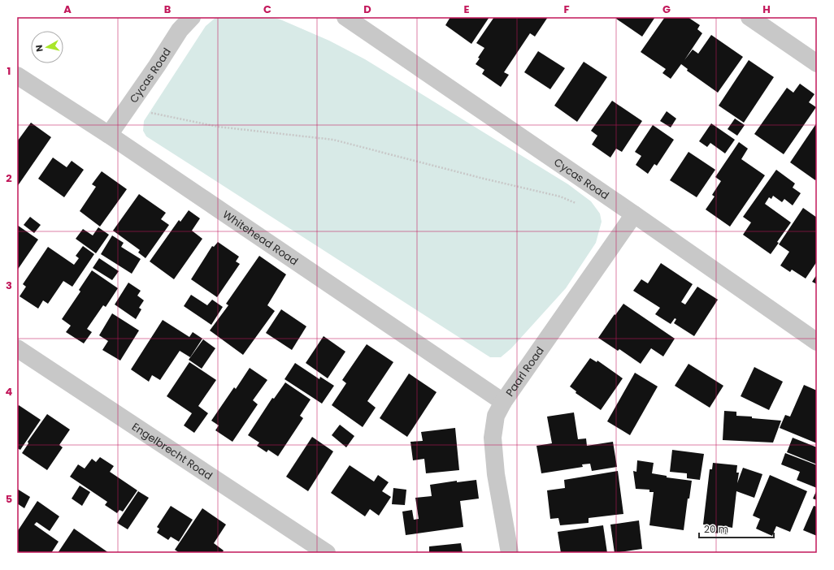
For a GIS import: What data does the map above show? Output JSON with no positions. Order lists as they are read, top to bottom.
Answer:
{
  "streets": {
    "street": [
      "Cycas Road",
      "Whitehead Road",
      "Paarl Road",
      "Engelbrecht Road"
    ]
  },
  "crossings": [
    ["Cycas Road", "Whitehead Road"],
    ["Cycas Road", "Paarl Road"],
    ["Whitehead Road", "Paarl Road"]
  ],
  "scale_bar": "20 m",
  "north": "left",
  "grid": {
    "columns": [
      "A",
      "B",
      "C",
      "D",
      "E",
      "F",
      "G",
      "H"
    ],
    "rows": [
      "1",
      "2",
      "3",
      "4",
      "5"
    ]
  }
}
